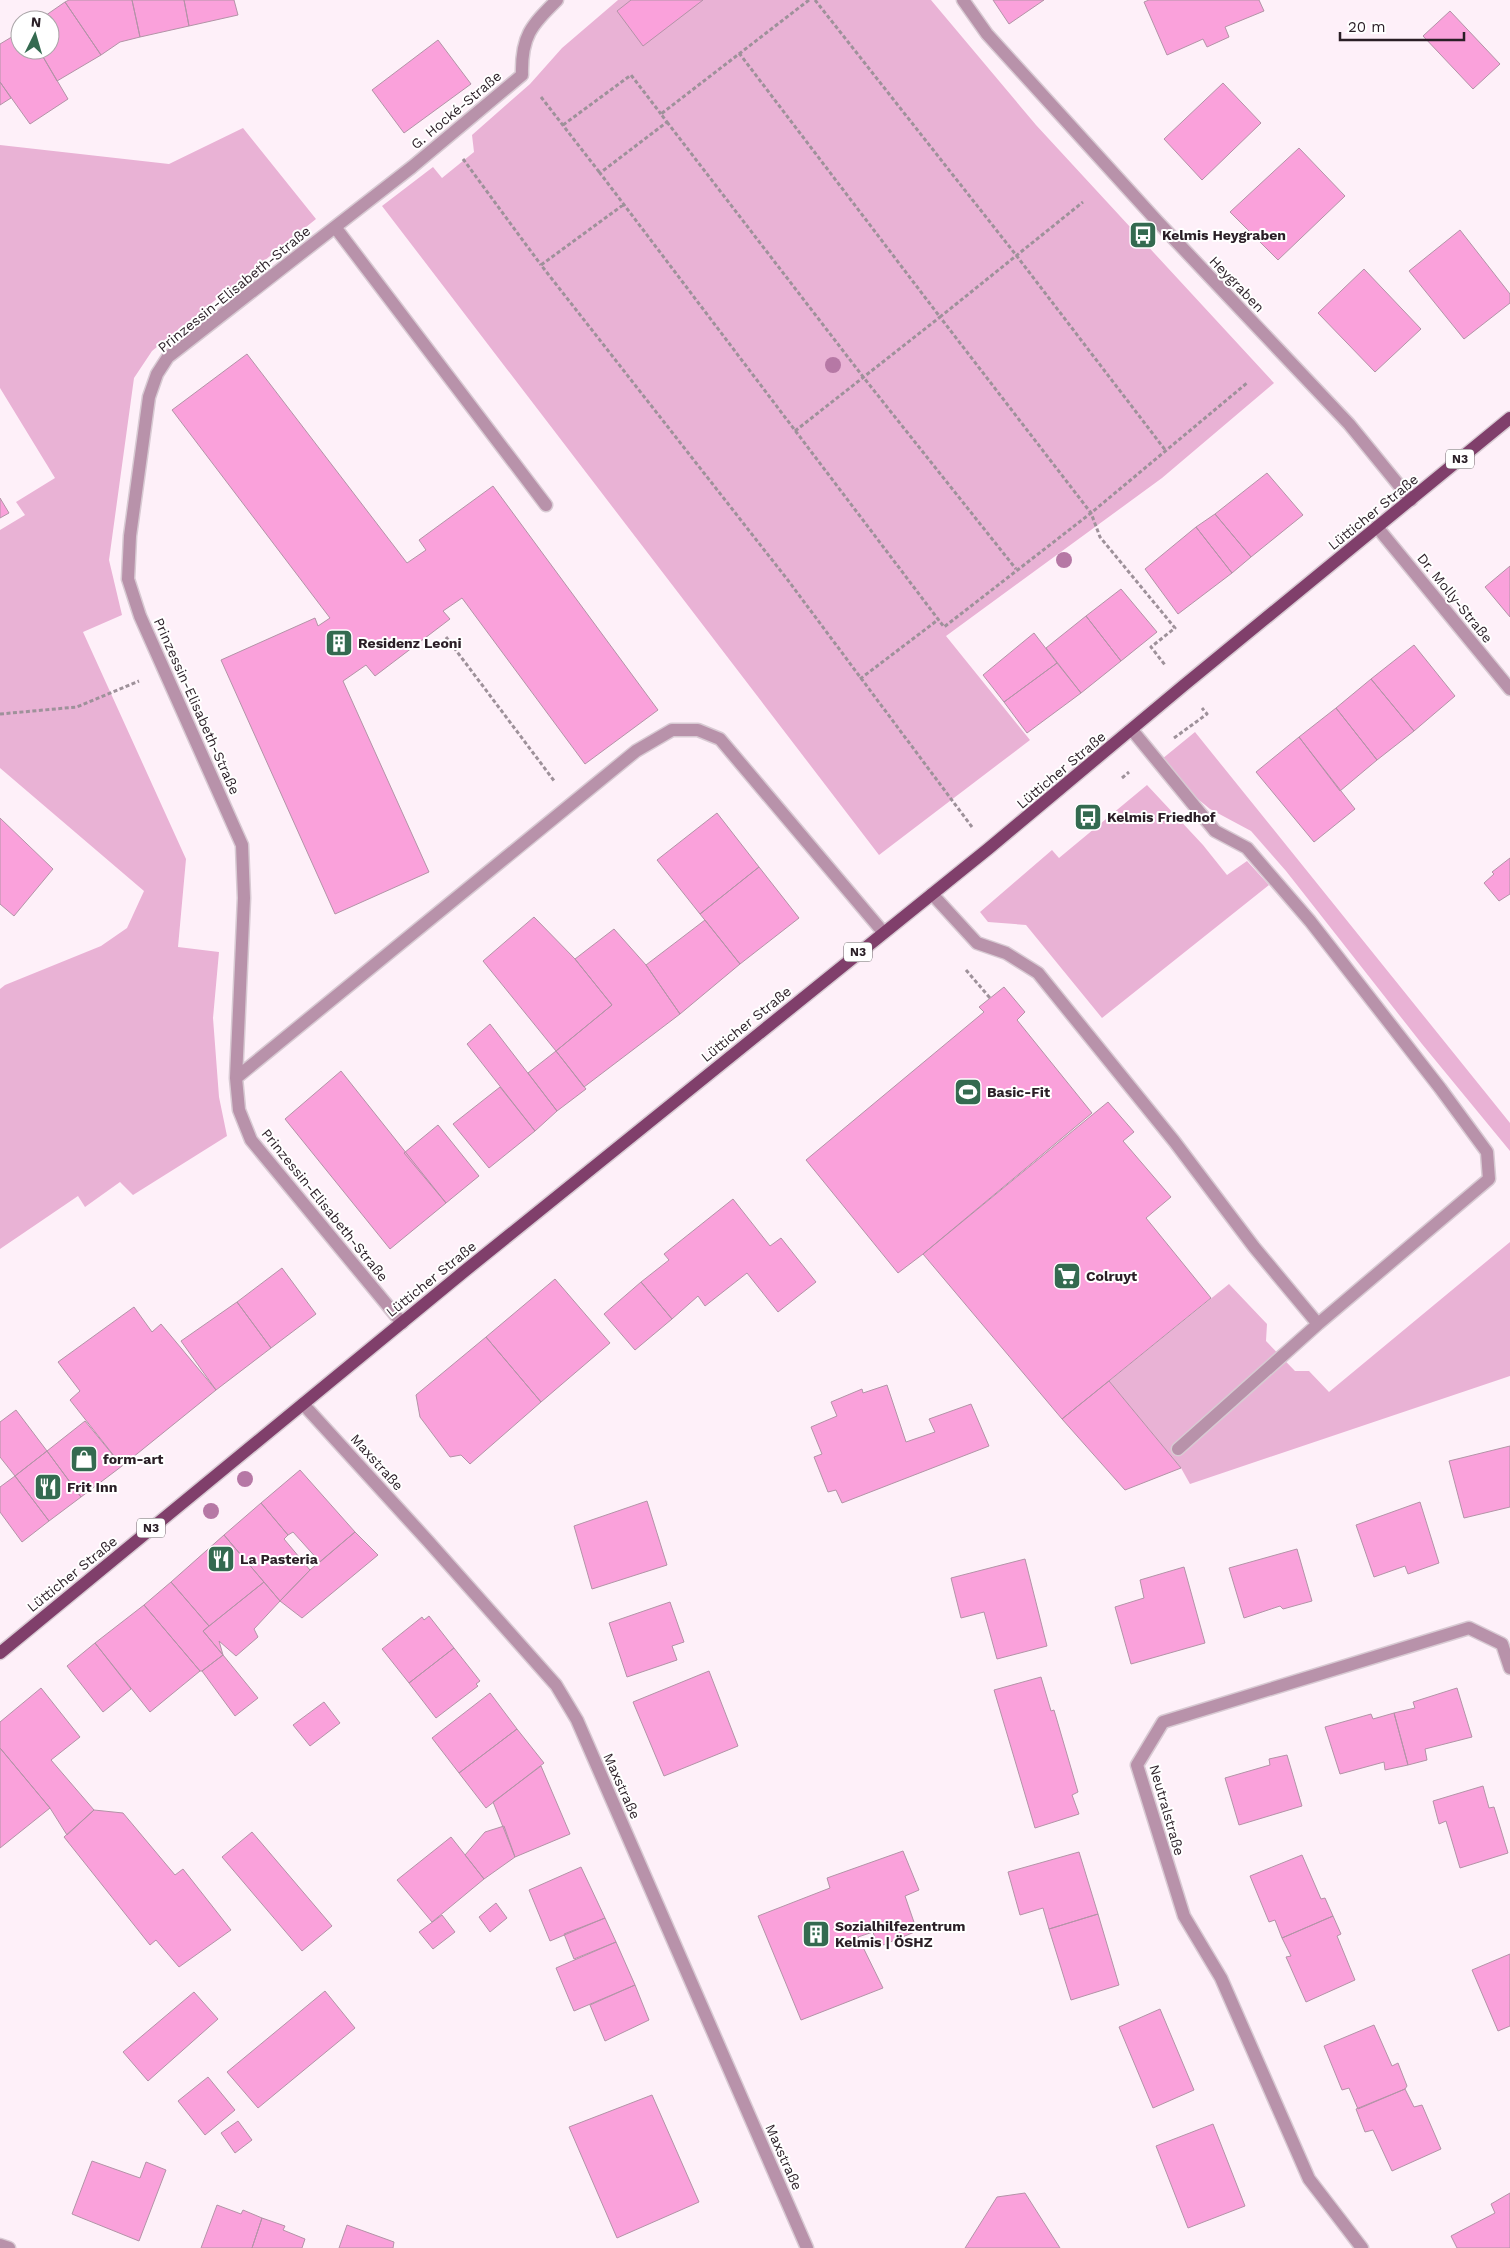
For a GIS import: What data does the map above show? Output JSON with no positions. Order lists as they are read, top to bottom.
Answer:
{
  "streets": {
    "main road": ["N3", "Lütticher Straße"],
    "street": [
      "G. Hocké-Straße",
      "Heygraben",
      "Prinzessin-Elisabeth-Straße",
      "Dr. Molly-Straße",
      "Maxstraße",
      "Neutralstraße"
    ]
  },
  "crossings": [
    ["G. Hocké-Straße", "Prinzessin-Elisabeth-Straße"],
    ["Heygraben", "Lütticher Straße"],
    ["Prinzessin-Elisabeth-Straße", "Lütticher Straße"],
    ["Lütticher Straße", "Dr. Molly-Straße"],
    ["Lütticher Straße", "Maxstraße"]
  ],
  "places": {
    "bus stop": ["Kelmis Heygraben", "Kelmis Friedhof"],
    "building": ["Residenz Leoni", "Sozialhilfezentrum Kelmis | ÖSHZ"],
    "sports": ["Basic-Fit"],
    "supermarket": ["Colruyt"],
    "shop": ["form-art"],
    "restaurant": ["Frit Inn", "La Pasteria"]
  },
  "scale_bar": "20 m",
  "north": "top"
}
